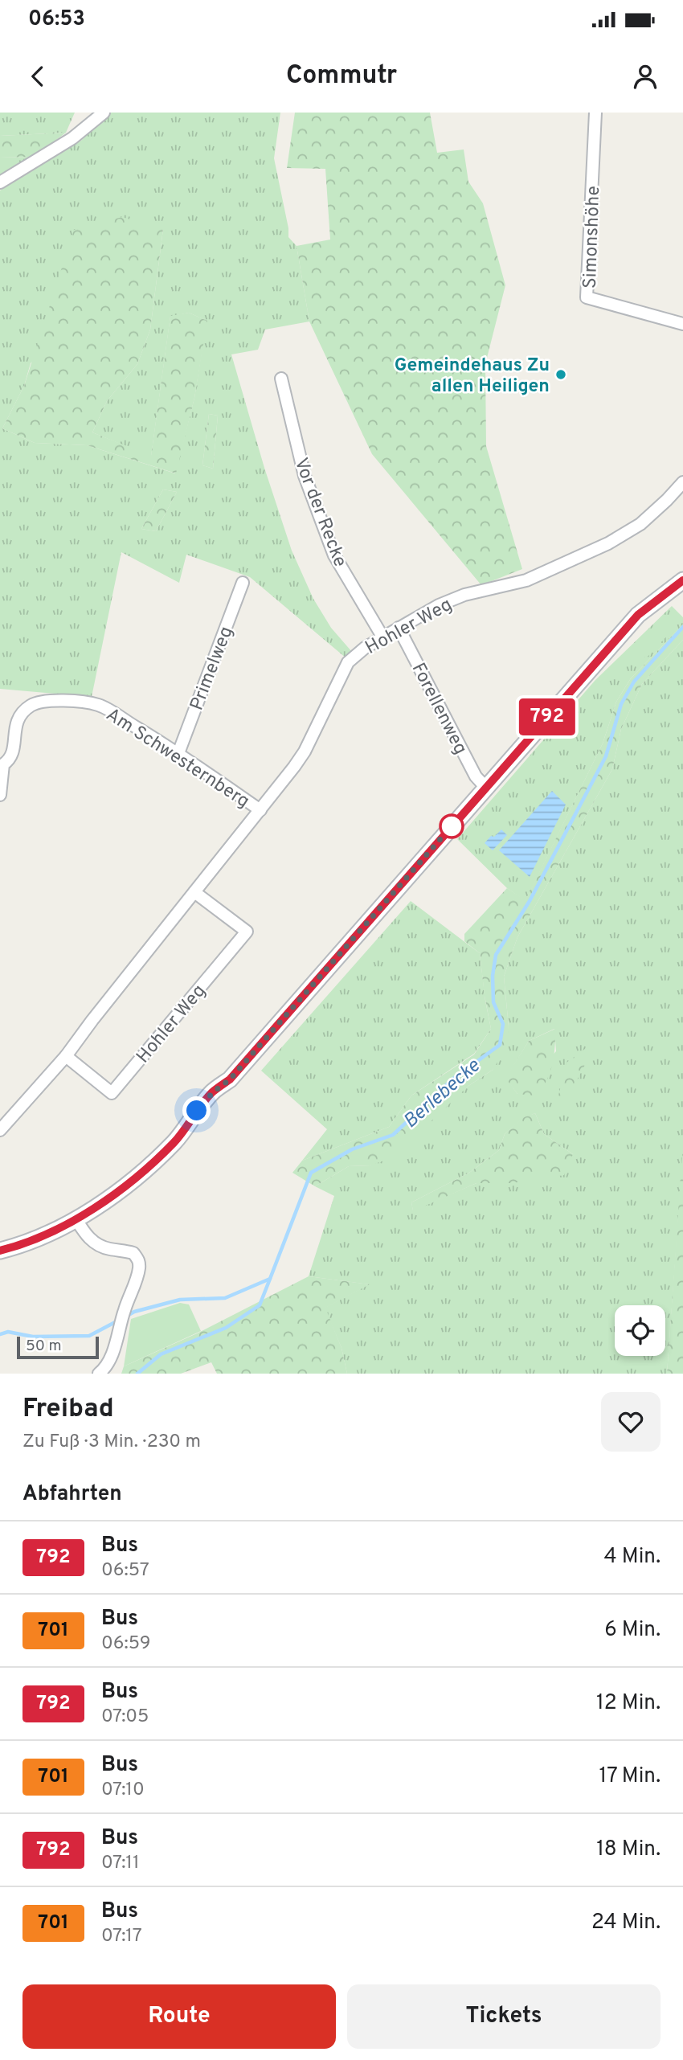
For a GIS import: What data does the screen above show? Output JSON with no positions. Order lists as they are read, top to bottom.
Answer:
{
  "streets": {
    "street": [
      "Simonshöhe",
      "Vor der Recke",
      "Hohler Weg",
      "Primelweg",
      "Forellenweg",
      "Am Schwesternberg"
    ]
  },
  "crossings": [
    ["Vor der Recke", "Hohler Weg"],
    ["Hohler Weg", "Forellenweg"],
    ["Hohler Weg", "Am Schwesternberg"],
    ["Primelweg", "Am Schwesternberg"]
  ],
  "water": ["Berlebecke"],
  "places": ["Gemeindehaus Zu allen Heiligen"],
  "lines": ["bus line 792"],
  "scale_bar": "50 m",
  "page": {
    "status": "06:53",
    "header": "Commutr",
    "on_map": "792",
    "scale": "50 m",
    "heading": [
      ["Freibad", "Zu Fuß · 3 Min. · 230 m"],
      "Abfahrten"
    ],
    "list": [
      {
        "mark": "792",
        "name": "Bus",
        "note": "06:57",
        "value": "4 Min."
      },
      {
        "mark": "701",
        "name": "Bus",
        "note": "06:59",
        "value": "6 Min."
      },
      {
        "mark": "792",
        "name": "Bus",
        "note": "07:05",
        "value": "12 Min."
      },
      {
        "mark": "701",
        "name": "Bus",
        "note": "07:10",
        "value": "17 Min."
      },
      {
        "mark": "792",
        "name": "Bus",
        "note": "07:11",
        "value": "18 Min."
      },
      {
        "mark": "701",
        "name": "Bus",
        "note": "07:17",
        "value": "24 Min."
      }
    ],
    "buttons": ["Route", "Tickets"]
  }
}
